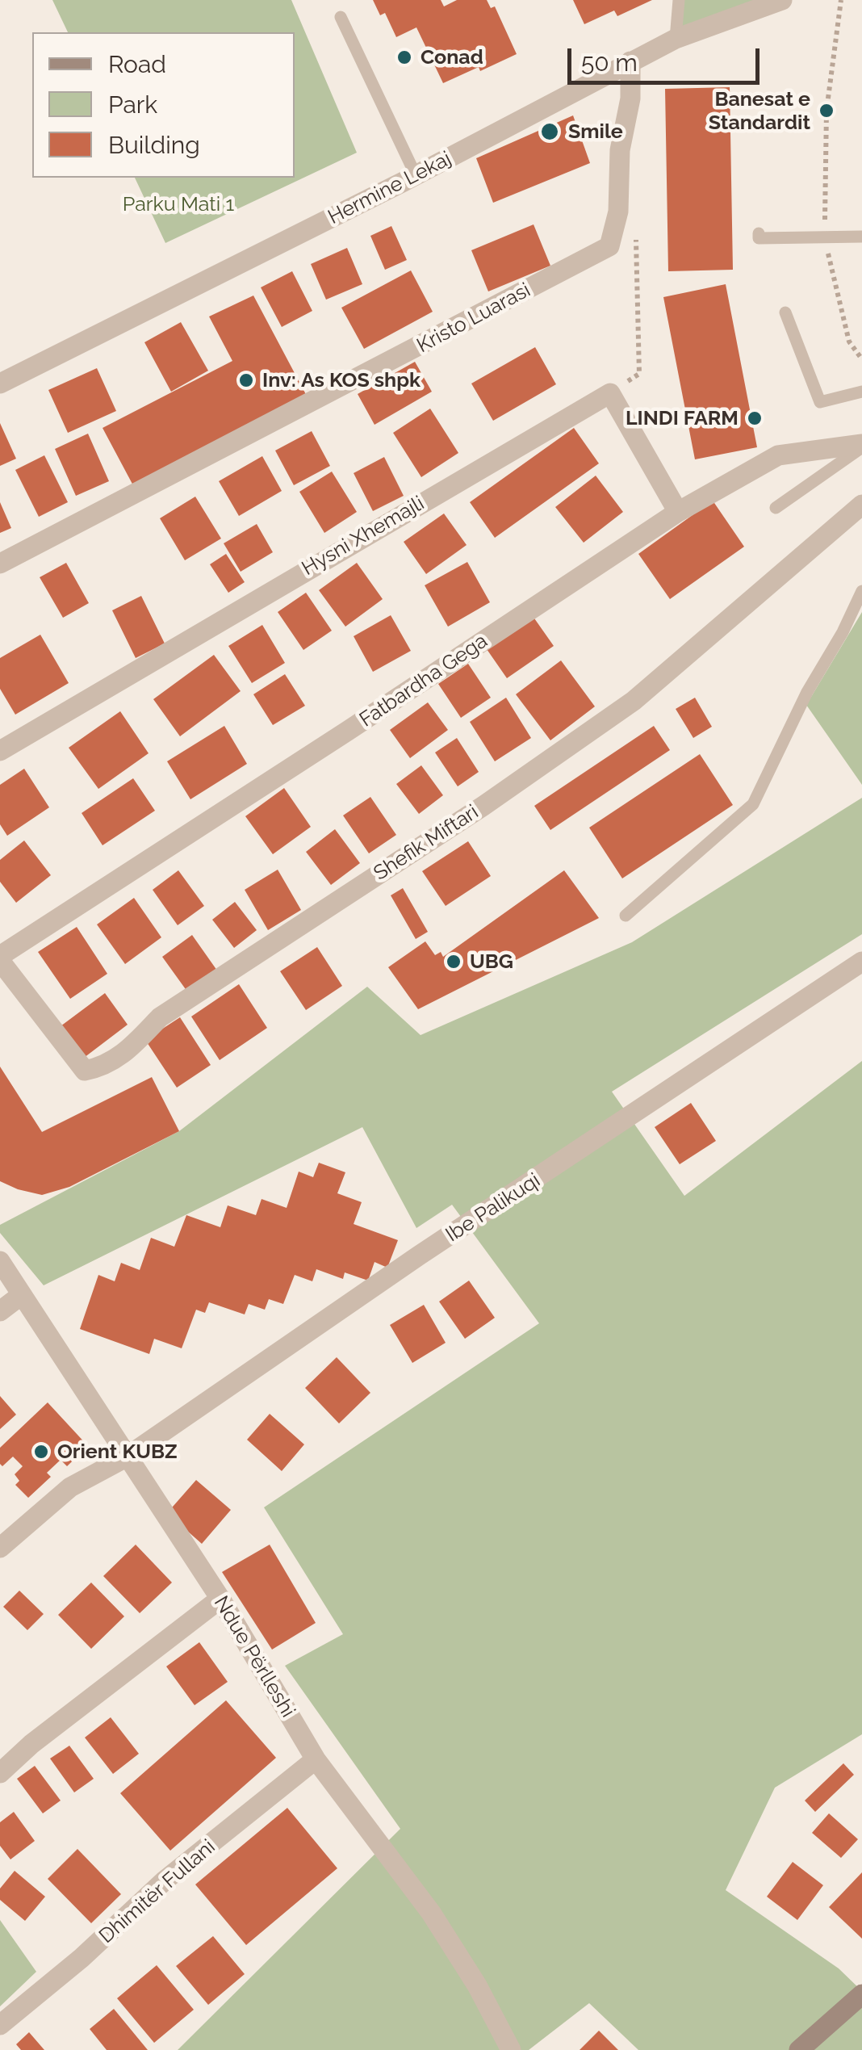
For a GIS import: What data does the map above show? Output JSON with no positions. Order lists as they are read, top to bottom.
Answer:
{
  "streets": {
    "street": [
      "Hermine Lekaj",
      "Kristo Luarasi",
      "Hysni Xhemajli",
      "Fatbardha Gega",
      "Shefik Miftari",
      "Ibe Palikuqi",
      "Ndue Përlleshi",
      "Dhimitër Fullani"
    ]
  },
  "crossings": [
    ["Hermine Lekaj", "Kristo Luarasi"],
    ["Fatbardha Gega", "Shefik Miftari"],
    ["Ibe Palikuqi", "Ndue Përlleshi"],
    ["Ndue Përlleshi", "Dhimitër Fullani"]
  ],
  "parks": ["Parku Mati 1"],
  "places": [
    "Conad",
    "Banesat e Standardit",
    "Smile",
    "Inv: As KOS shpk",
    "LINDI FARM",
    "UBG",
    "Orient KUBZ"
  ],
  "legend": ["Road", "Park", "Building"],
  "scale_bar": "50 m"
}
